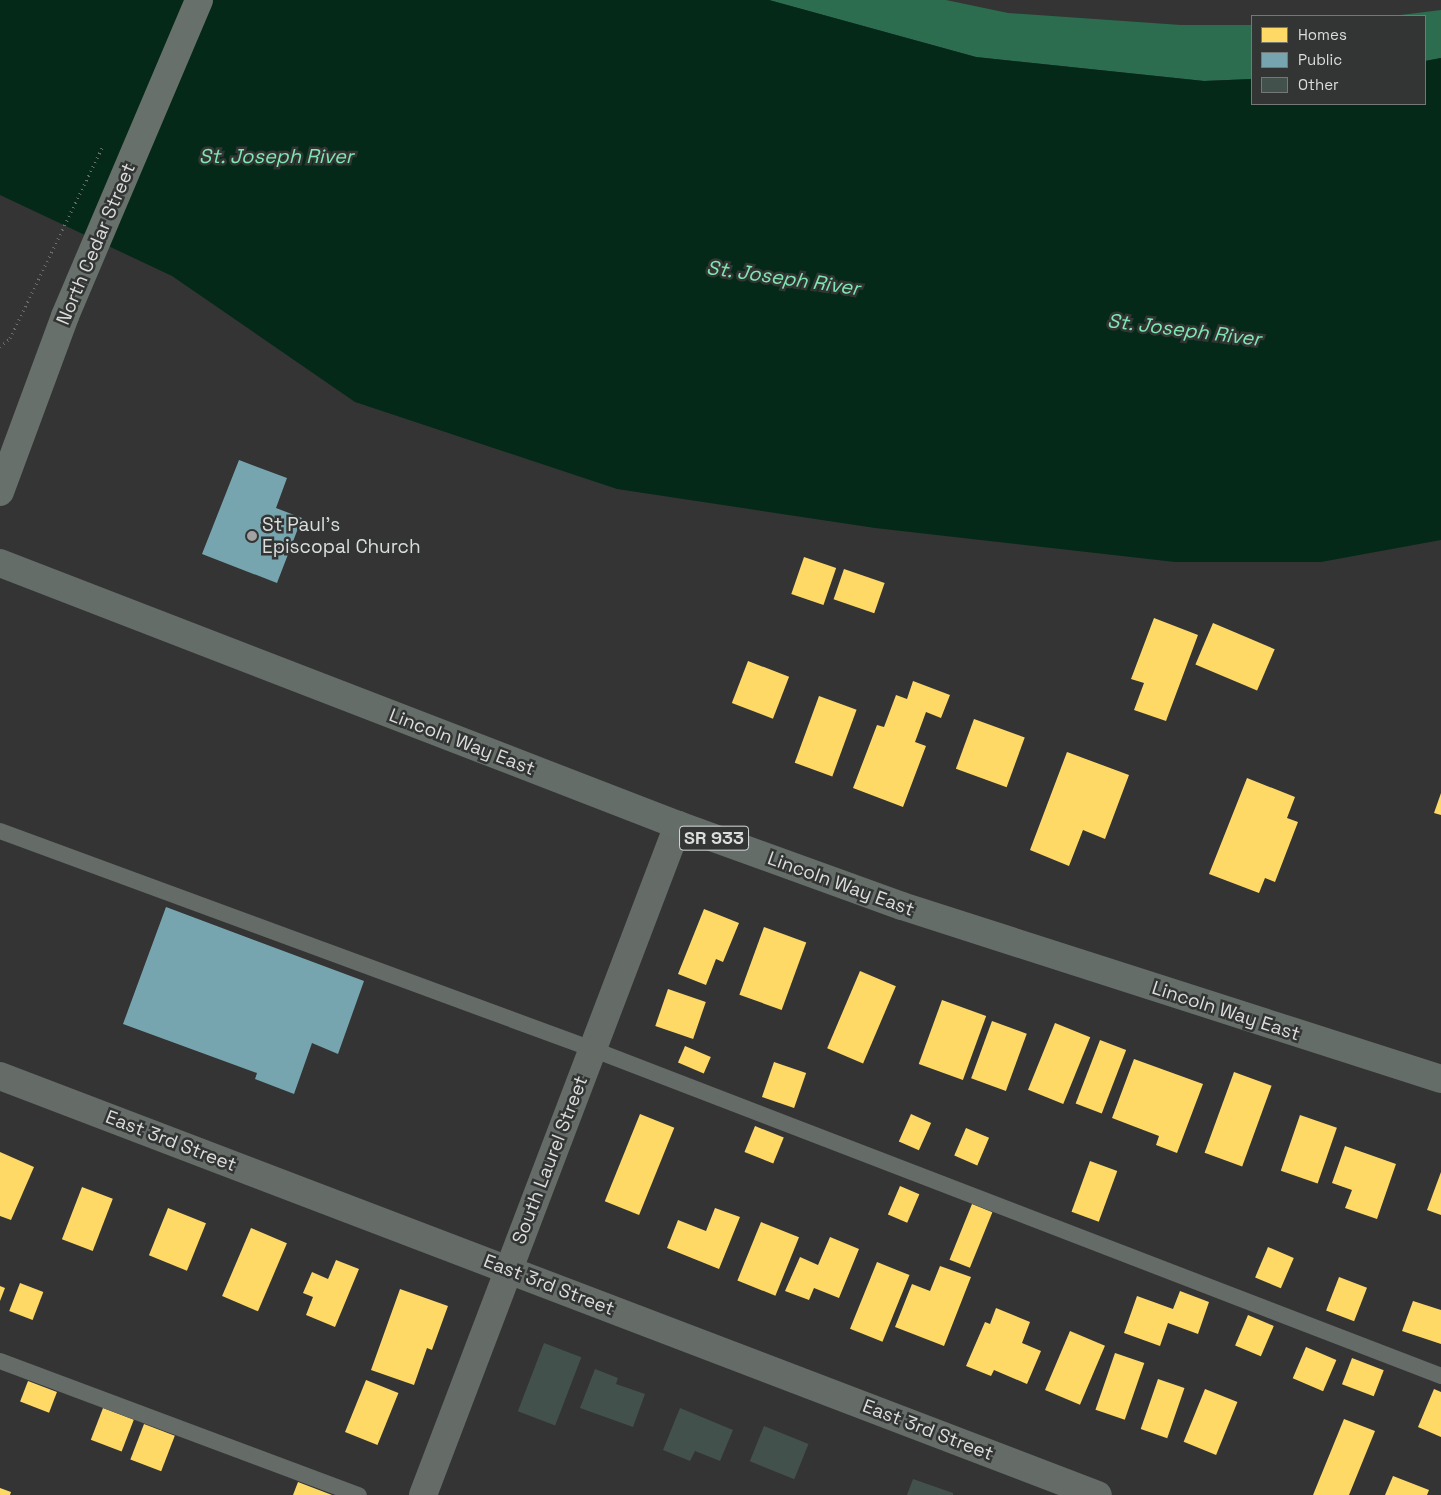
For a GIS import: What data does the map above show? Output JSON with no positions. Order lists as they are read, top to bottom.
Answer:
{
  "streets": {
    "main road": ["Lincoln Way East", "SR 933"],
    "street": ["North Cedar Street", "East 3rd Street", "South Laurel Street"]
  },
  "crossings": [
    ["Lincoln Way East", "South Laurel Street"],
    ["East 3rd Street", "South Laurel Street"]
  ],
  "water": ["St. Joseph River"],
  "places": ["St Paul's Episcopal Church"],
  "legend": ["Homes", "Public", "Other"]
}
